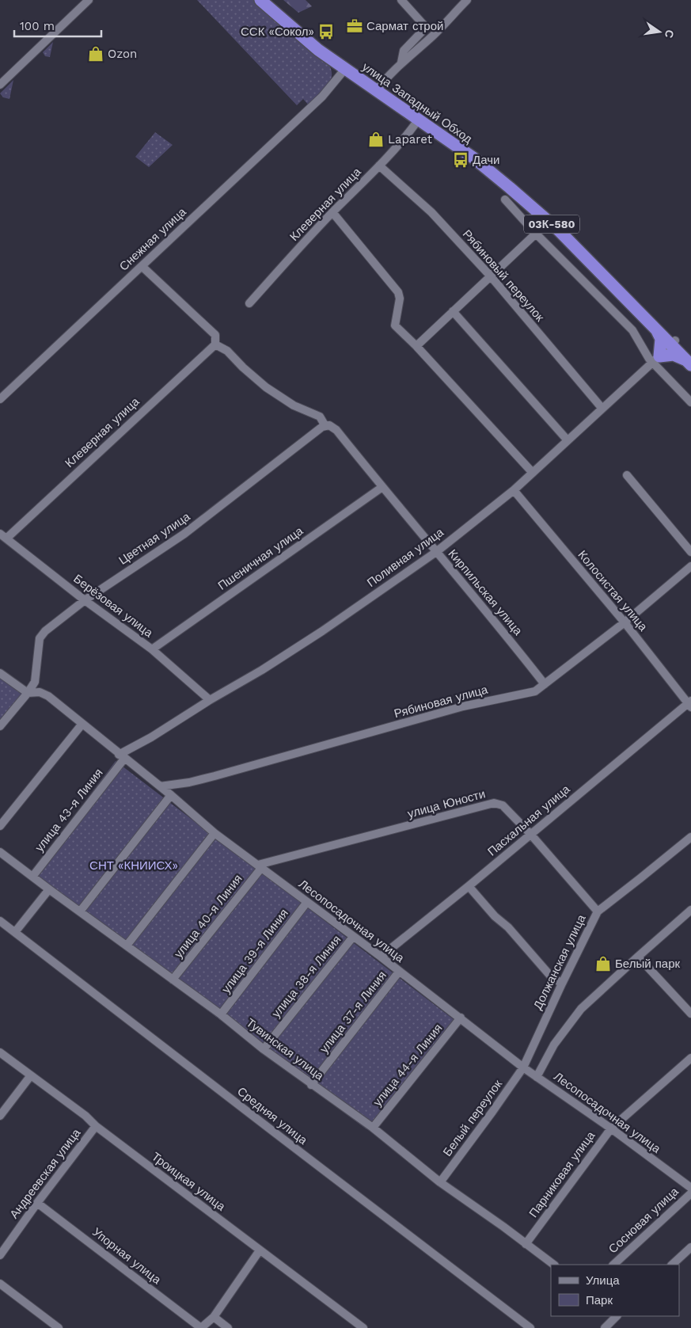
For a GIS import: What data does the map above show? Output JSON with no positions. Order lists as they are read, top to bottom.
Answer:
{
  "streets": {
    "highway": ["улица Западный Обход", "03К-580"],
    "street": [
      "Клеверная улица",
      "Снежная улица",
      "Рябиновый переулок",
      "Цветная улица",
      "Поливная улица",
      "Пшеничная улица",
      "Колосистая улица",
      "Кирпильская улица",
      "Берёзовая улица",
      "Рябиновая улица",
      "улица Юности",
      "улица 43-я Линия",
      "Пасхальная улица",
      "улица 40-я Линия",
      "Лесопосадочная улица",
      "улица 39-я Линия",
      "Должанская улица",
      "улица 38-я Линия",
      "улица 37-я Линия",
      "Тувинская улица",
      "улица 44-я Линия",
      "Средняя улица",
      "Белый переулок",
      "Андреевская улица",
      "Парниковая улица",
      "Троицкая улица",
      "Сосновая улица",
      "Упорная улица"
    ]
  },
  "crossings": [
    ["улица Западный Обход", "Клеверная улица"],
    ["улица Западный Обход", "Снежная улица"],
    ["улица Западный Обход", "Поливная улица"],
    ["Клеверная улица", "Рябиновый переулок"],
    ["Клеверная улица", "Кирпильская улица"],
    ["Клеверная улица", "Берёзовая улица"],
    ["Рябиновый переулок", "Поливная улица"],
    ["Цветная улица", "Кирпильская улица"],
    ["Цветная улица", "Берёзовая улица"],
    ["Цветная улица", "Лесопосадочная улица"],
    ["Поливная улица", "Колосистая улица"],
    ["Поливная улица", "Кирпильская улица"],
    ["Поливная улица", "Берёзовая улица"],
    ["Поливная улица", "улица 43-я Линия"],
    ["Поливная улица", "Лесопосадочная улица"],
    ["Пшеничная улица", "Кирпильская улица"],
    ["Пшеничная улица", "Берёзовая улица"],
    ["Колосистая улица", "Рябиновая улица"],
    ["Колосистая улица", "Пасхальная улица"],
    ["Кирпильская улица", "Рябиновая улица"],
    ["Рябиновая улица", "Лесопосадочная улица"],
    ["улица Юности", "Пасхальная улица"],
    ["улица Юности", "улица 40-я Линия"],
    ["улица Юности", "Лесопосадочная улица"],
    ["улица Юности", "Должанская улица"],
    ["улица 43-я Линия", "Лесопосадочная улица"],
    ["улица 43-я Линия", "Тувинская улица"],
    ["Пасхальная улица", "Лесопосадочная улица"],
    ["улица 40-я Линия", "Лесопосадочная улица"],
    ["улица 40-я Линия", "Тувинская улица"],
    ["Лесопосадочная улица", "улица 39-я Линия"],
    ["Лесопосадочная улица", "Должанская улица"],
    ["Лесопосадочная улица", "улица 38-я Линия"],
    ["Лесопосадочная улица", "улица 37-я Линия"],
    ["Лесопосадочная улица", "улица 44-я Линия"],
    ["Лесопосадочная улица", "Белый переулок"],
    ["Лесопосадочная улица", "Парниковая улица"],
    ["улица 39-я Линия", "Тувинская улица"],
    ["Должанская улица", "Белый переулок"],
    ["улица 38-я Линия", "Тувинская улица"],
    ["улица 37-я Линия", "Тувинская улица"],
    ["Тувинская улица", "улица 44-я Линия"],
    ["Тувинская улица", "Белый переулок"],
    ["Тувинская улица", "Парниковая улица"],
    ["Андреевская улица", "Троицкая улица"],
    ["Андреевская улица", "Упорная улица"]
  ],
  "parks": ["СНТ «КНИИСХ»"],
  "places": {
    "office": ["Сармат строй"],
    "bus stop": ["ССК «Сокол»", "Дачи"],
    "shop": ["Ozon", "Laparet", "Белый парк"]
  },
  "legend": ["Улица", "Парк"],
  "scale_bar": "100 m",
  "north": "right"
}
